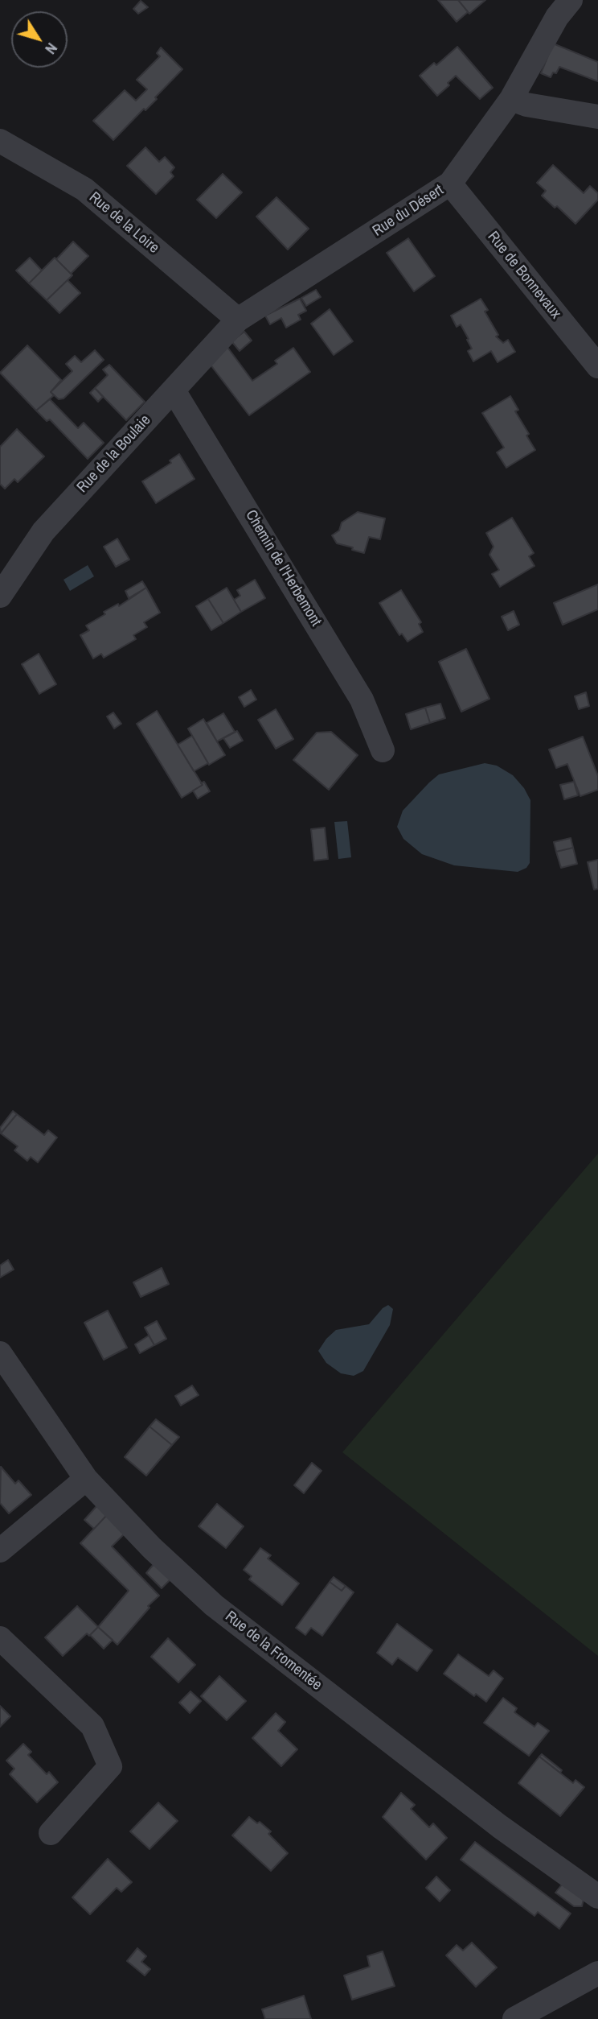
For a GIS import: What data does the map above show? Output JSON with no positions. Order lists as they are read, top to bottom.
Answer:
{
  "streets": {
    "street": [
      "Rue du Désert",
      "Rue de la Loire",
      "Rue de Bonnevaux",
      "Rue de la Boulaie",
      "Chemin de l'Herbemont",
      "Rue de la Fromentée"
    ]
  },
  "crossings": [
    ["Rue du Désert", "Rue de la Loire"],
    ["Rue du Désert", "Rue de Bonnevaux"],
    ["Rue du Désert", "Rue de la Boulaie"],
    ["Rue de la Loire", "Rue de la Boulaie"],
    ["Rue de la Boulaie", "Chemin de l'Herbemont"]
  ],
  "north": "bottom right"
}
